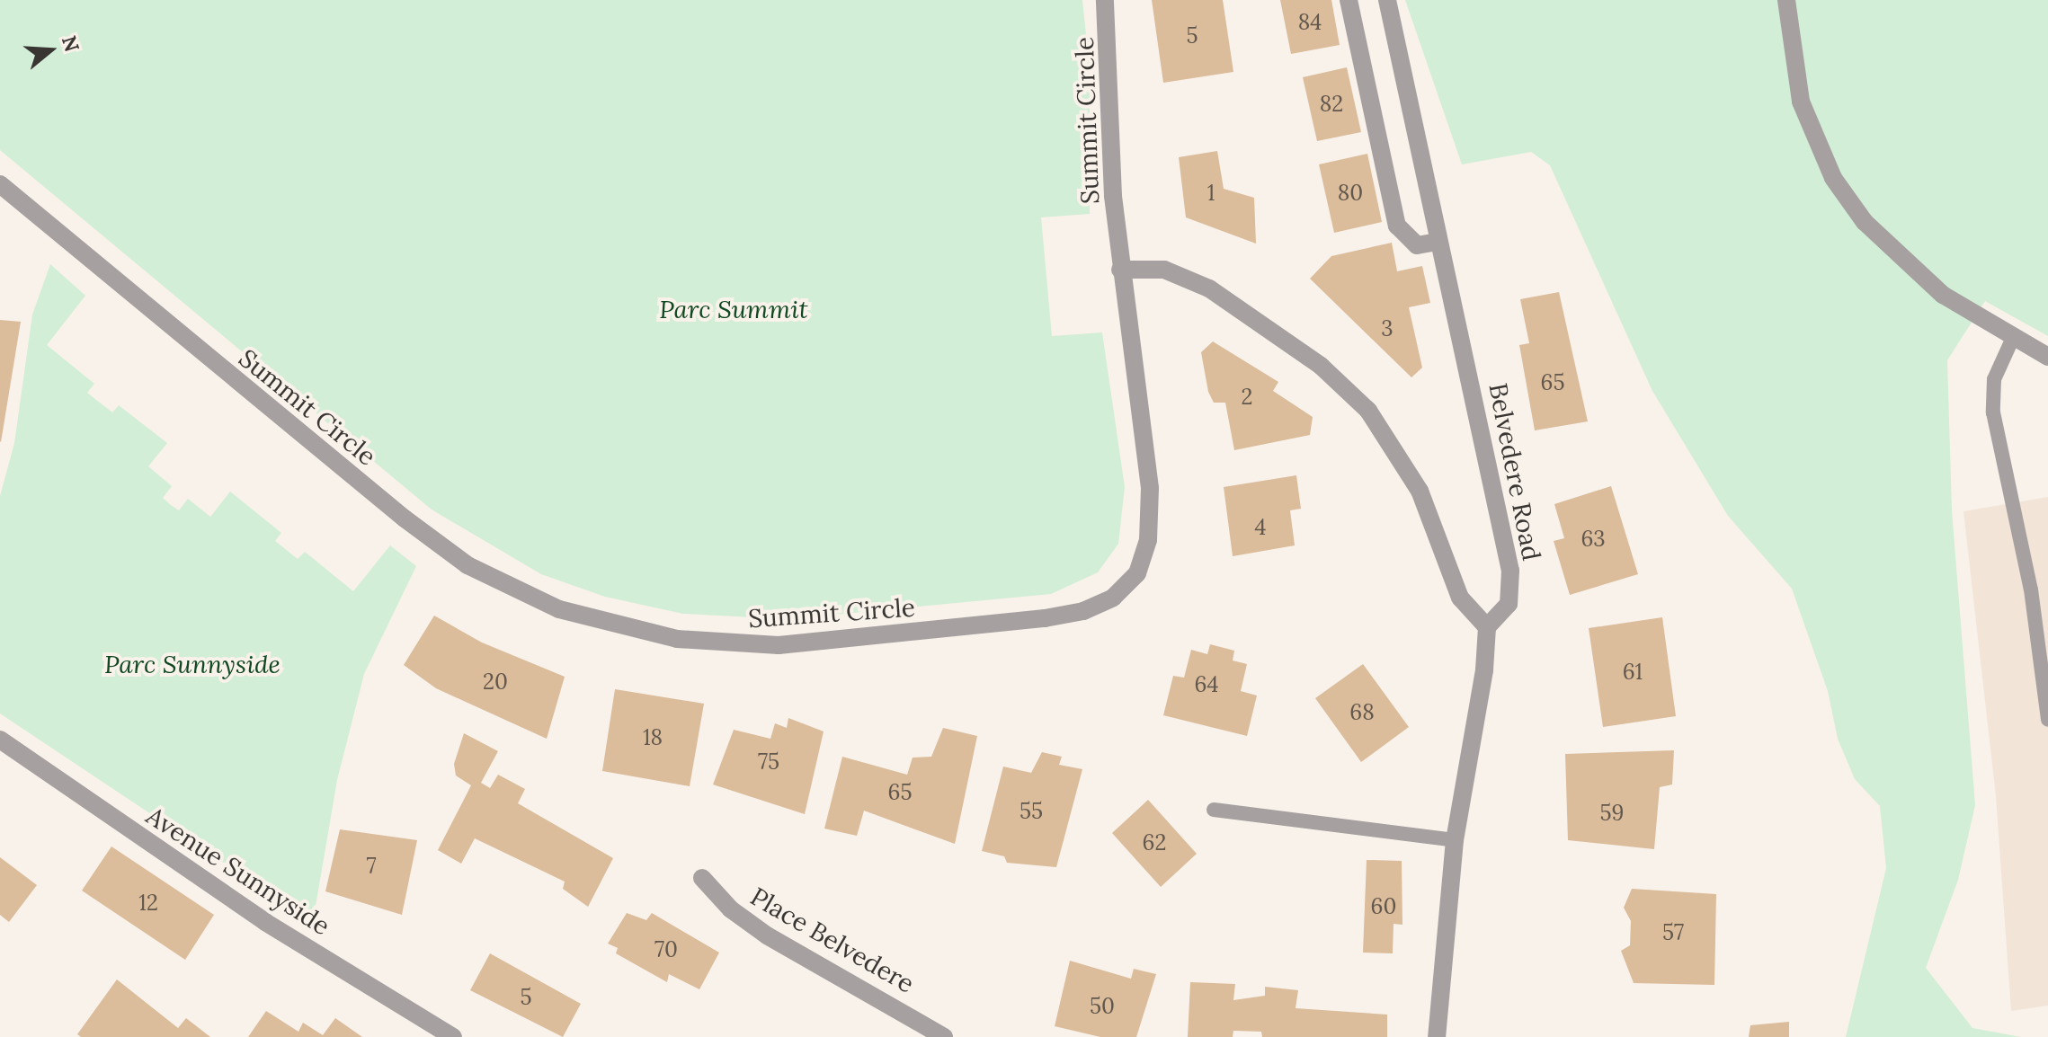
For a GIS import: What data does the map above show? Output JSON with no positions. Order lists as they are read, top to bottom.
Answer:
{
  "streets": {
    "street": [
      "Summit Circle",
      "Belvedere Road",
      "Avenue Sunnyside",
      "Place Belvedere"
    ]
  },
  "parks": ["Parc Summit", "Parc Sunnyside"],
  "house_numbers": [
    "84",
    "5",
    "82",
    "1",
    "80",
    "3",
    "65",
    "2",
    "4",
    "63",
    "61",
    "20",
    "64",
    "68",
    "18",
    "75",
    "65",
    "55",
    "59",
    "62",
    "7",
    "12",
    "60",
    "57",
    "70",
    "5",
    "50"
  ],
  "north": "right"
}
